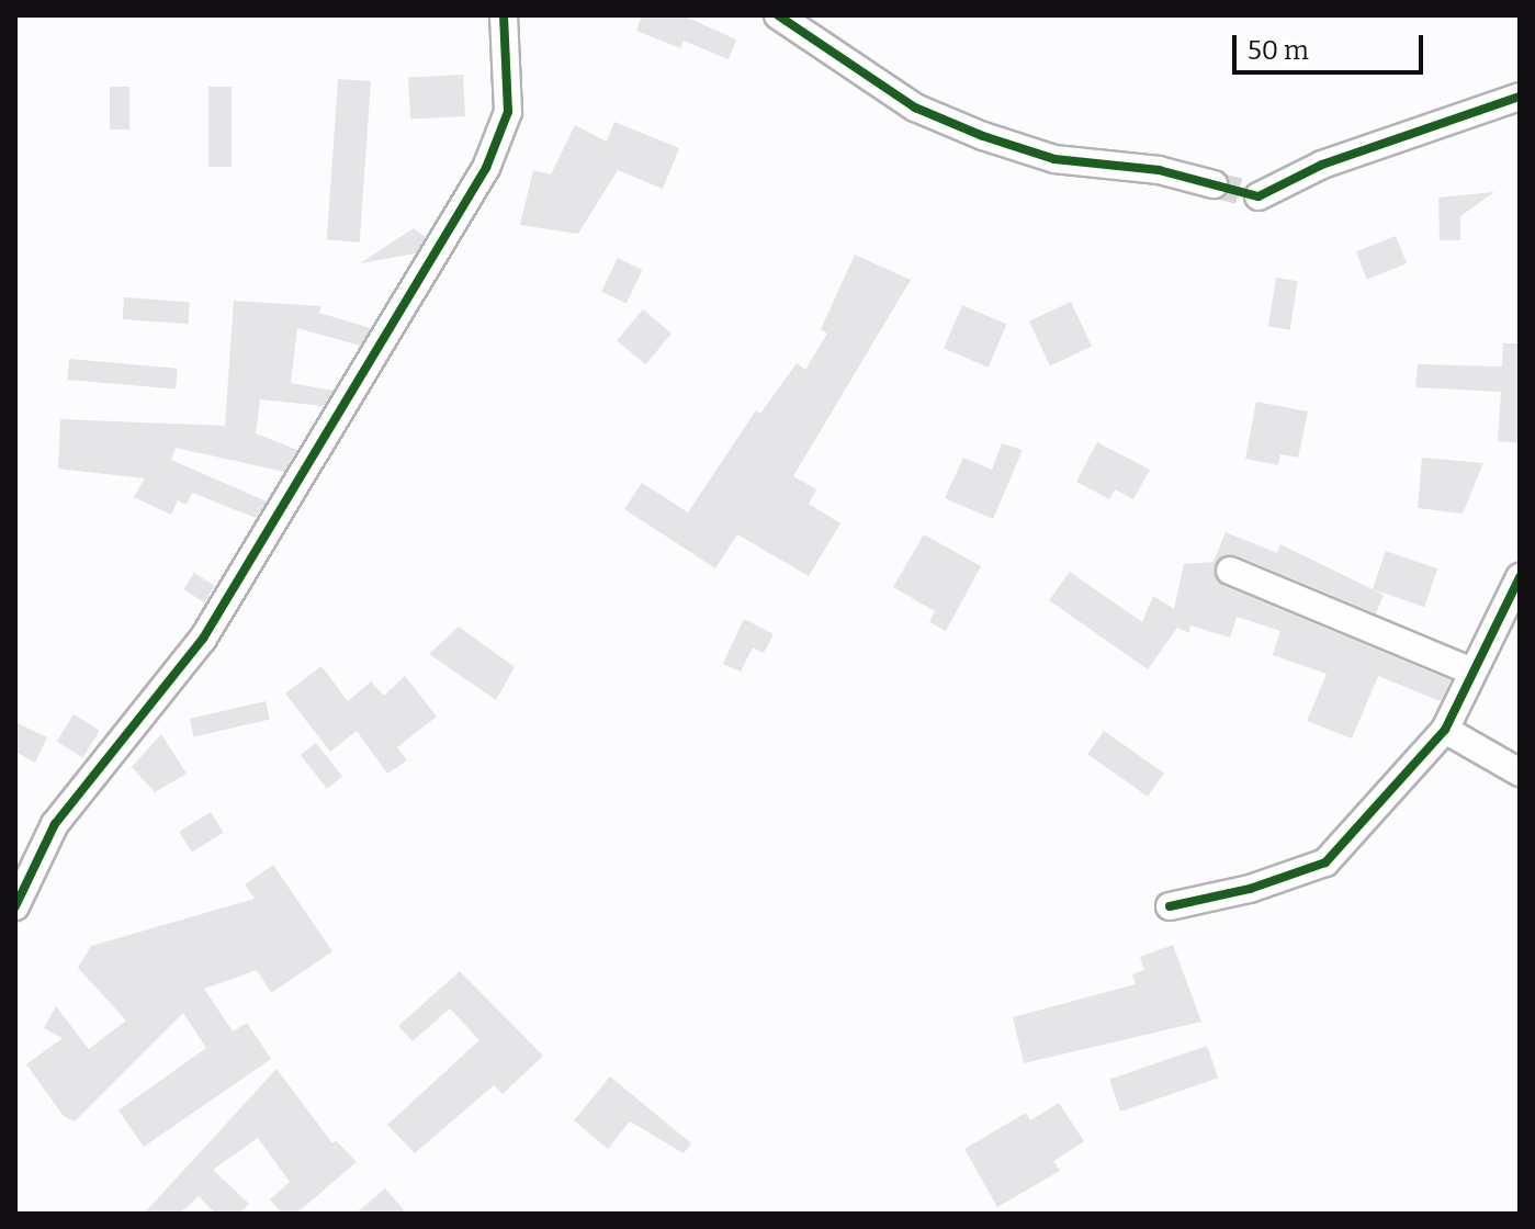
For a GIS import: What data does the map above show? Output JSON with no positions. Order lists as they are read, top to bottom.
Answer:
{
  "scale_bar": "50 m"
}
